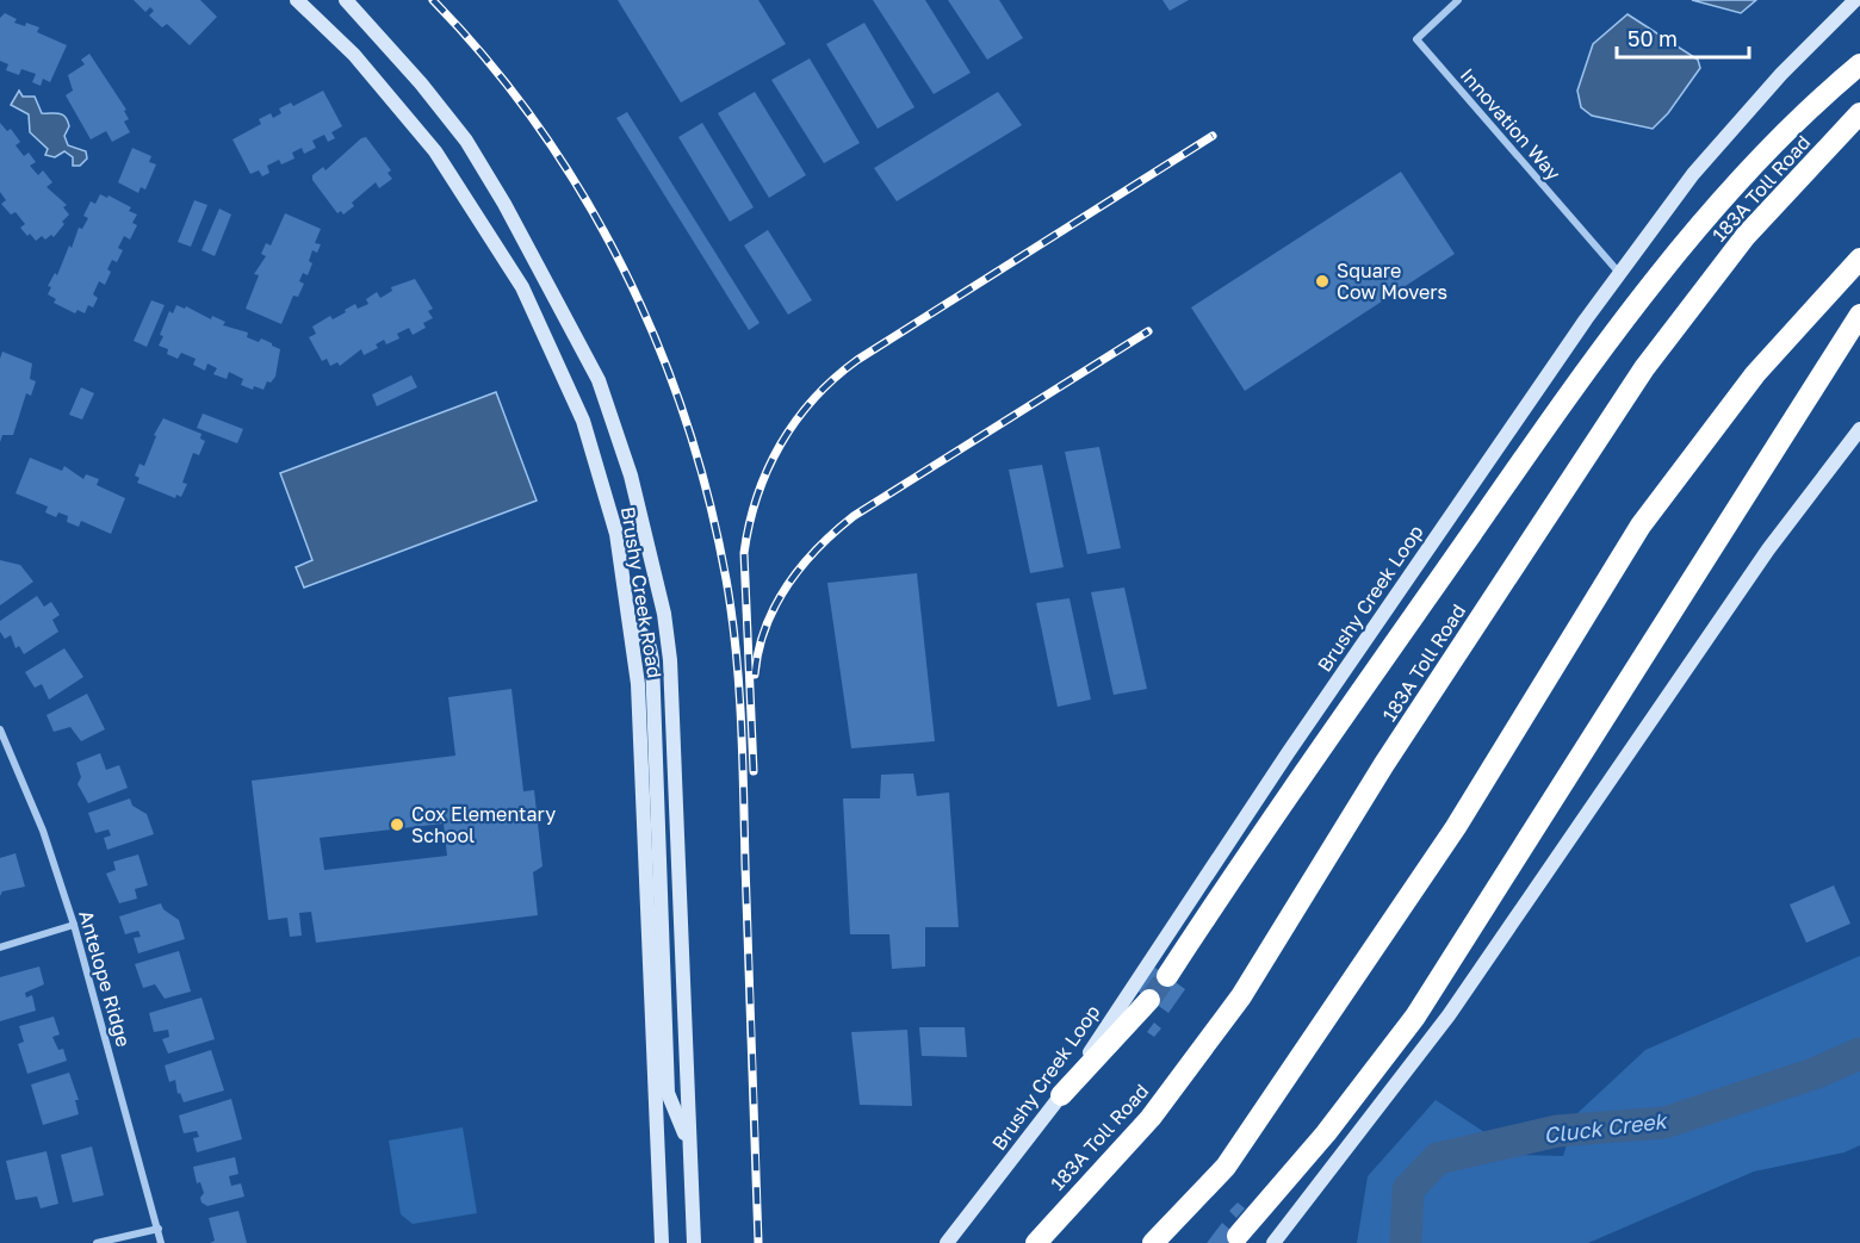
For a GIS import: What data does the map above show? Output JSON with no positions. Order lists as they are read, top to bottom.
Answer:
{
  "streets": {
    "highway": ["183A Toll Road"],
    "main road": ["Brushy Creek Road", "Brushy Creek Loop"],
    "street": ["Innovation Way", "Antelope Ridge"]
  },
  "crossings": [
    ["Innovation Way", "Brushy Creek Loop"]
  ],
  "water": ["Cluck Creek"],
  "places": ["Square Cow Movers", "Cox Elementary School"],
  "scale_bar": "50 m"
}
